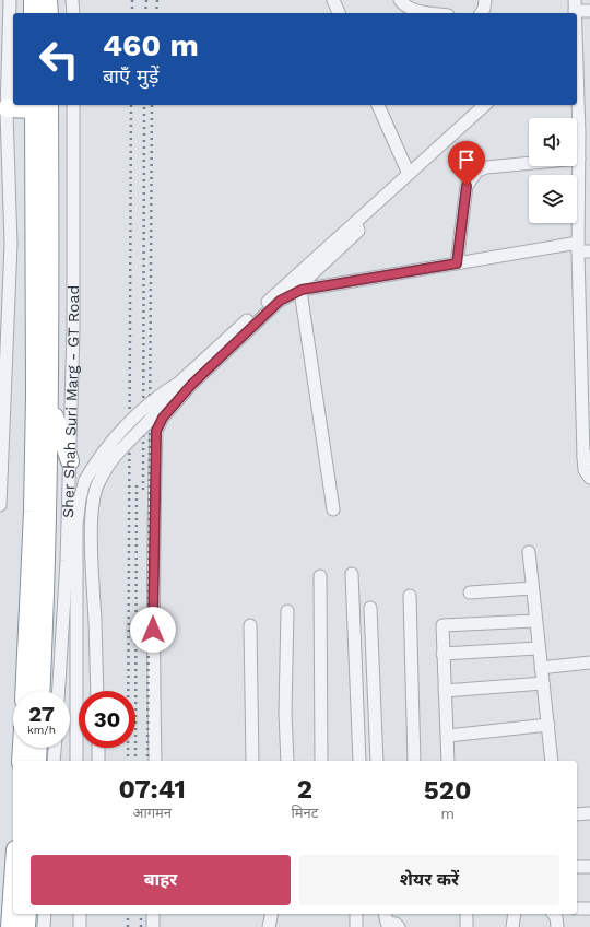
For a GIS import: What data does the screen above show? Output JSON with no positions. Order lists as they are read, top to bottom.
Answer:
{
  "streets": {
    "highway": ["Sher Shah Suri Marg - GT Road"]
  },
  "page": {
    "turn": ["460 m", "बाएँ मुड़ें"],
    "speed": "27 km/h",
    "limit": "30",
    "eta": [
      "07:41",
      "आगमन",
      "2",
      "मिनट",
      "520",
      "m"
    ],
    "buttons": ["बाहर", "शेयर करें"]
  }
}
